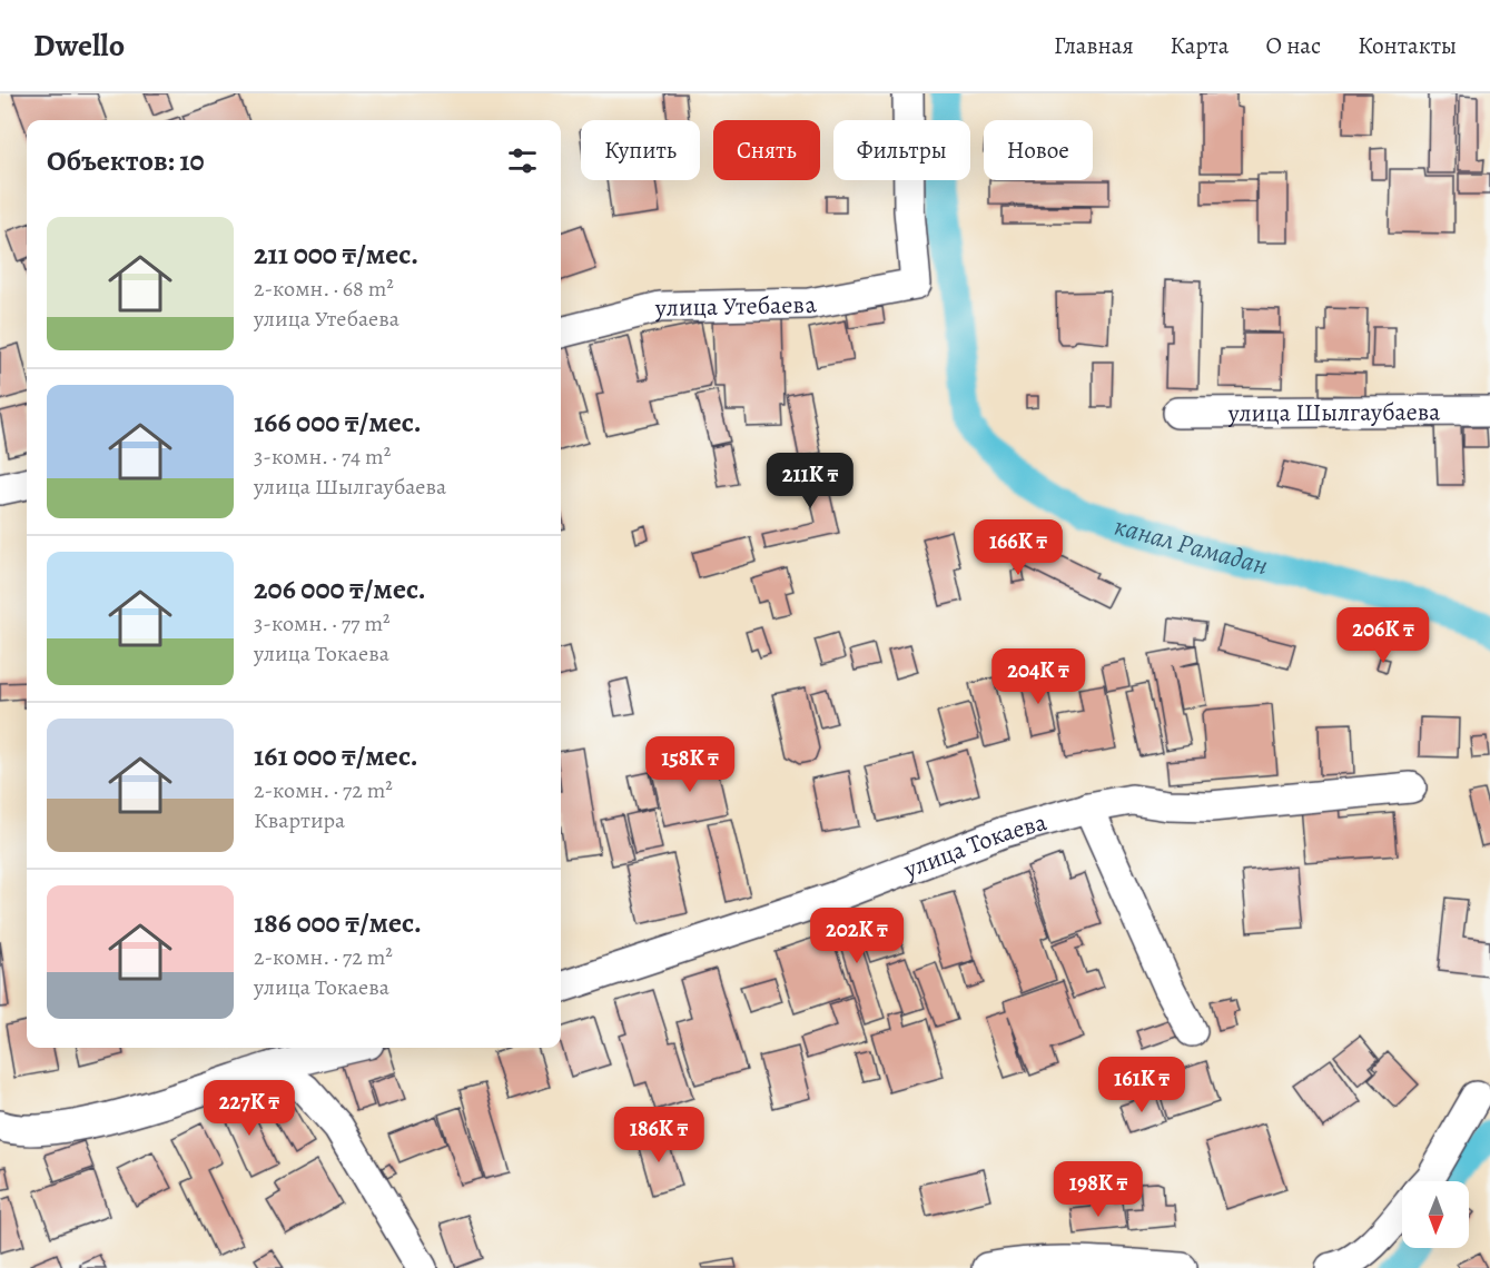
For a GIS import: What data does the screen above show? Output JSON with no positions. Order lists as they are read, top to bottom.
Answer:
{
  "streets": {
    "street": ["улица Утебаева", "улица Шылгаубаева", "улица Токаева"]
  },
  "water": ["канал Рамадан"],
  "north": "bottom",
  "page": {
    "header": "Dwello",
    "nav": [
      "Главная",
      "Карта",
      "О нас",
      "Контакты"
    ],
    "chip": [
      "Купить",
      "Снять",
      "Фильтры",
      "Новое"
    ],
    "heading": "Объектов: 10",
    "list": [
      {
        "name": "211 000 ₸/мес.",
        "note": "2-комн. · 68 m² · улица Утебаева"
      },
      {
        "name": "166 000 ₸/мес.",
        "note": "3-комн. · 74 m² · улица Шылгаубаева"
      },
      {
        "name": "206 000 ₸/мес.",
        "note": "3-комн. · 77 m² · улица Токаева"
      },
      {
        "name": "161 000 ₸/мес.",
        "note": "2-комн. · 72 m² · Квартира"
      },
      {
        "name": "186 000 ₸/мес.",
        "note": "2-комн. · 72 m² · улица Токаева"
      }
    ],
    "price": [
      "211K ₸",
      "166K ₸",
      "206K ₸",
      "204K ₸",
      "158K ₸",
      "202K ₸",
      "161K ₸",
      "227K ₸",
      "186K ₸",
      "198K ₸"
    ]
  }
}
